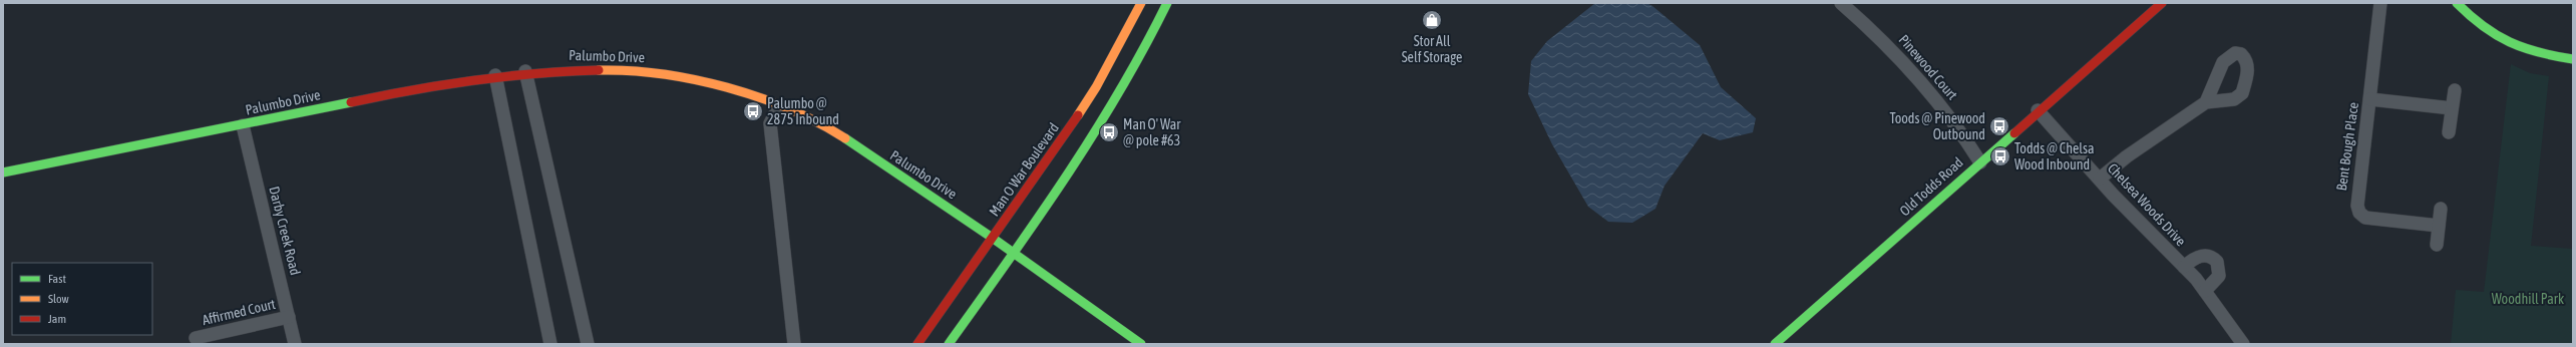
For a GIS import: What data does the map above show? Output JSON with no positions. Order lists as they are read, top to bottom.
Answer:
{
  "streets": {
    "street": [
      "Palumbo Drive",
      "Pinewood Court",
      "Bent Bough Place",
      "Man O War Boulevard",
      "Old Todds Road",
      "Chelsea Woods Drive",
      "Darby Creek Road",
      "Affirmed Court"
    ]
  },
  "crossings": [
    ["Palumbo Drive", "Man O War Boulevard"],
    ["Palumbo Drive", "Darby Creek Road"],
    ["Pinewood Court", "Old Todds Road"],
    ["Old Todds Road", "Chelsea Woods Drive"],
    ["Darby Creek Road", "Affirmed Court"]
  ],
  "parks": ["Woodhill Park"],
  "places": {
    "shop": ["Stor All Self Storage"],
    "bus stop": [
      "Palumbo @ 2875 Inbound",
      "Toods @ Pinewood Outbound",
      "Man O' War @ pole #63",
      "Todds @ Chelsa Wood Inbound"
    ]
  },
  "legend": ["Fast", "Slow", "Jam"]
}
